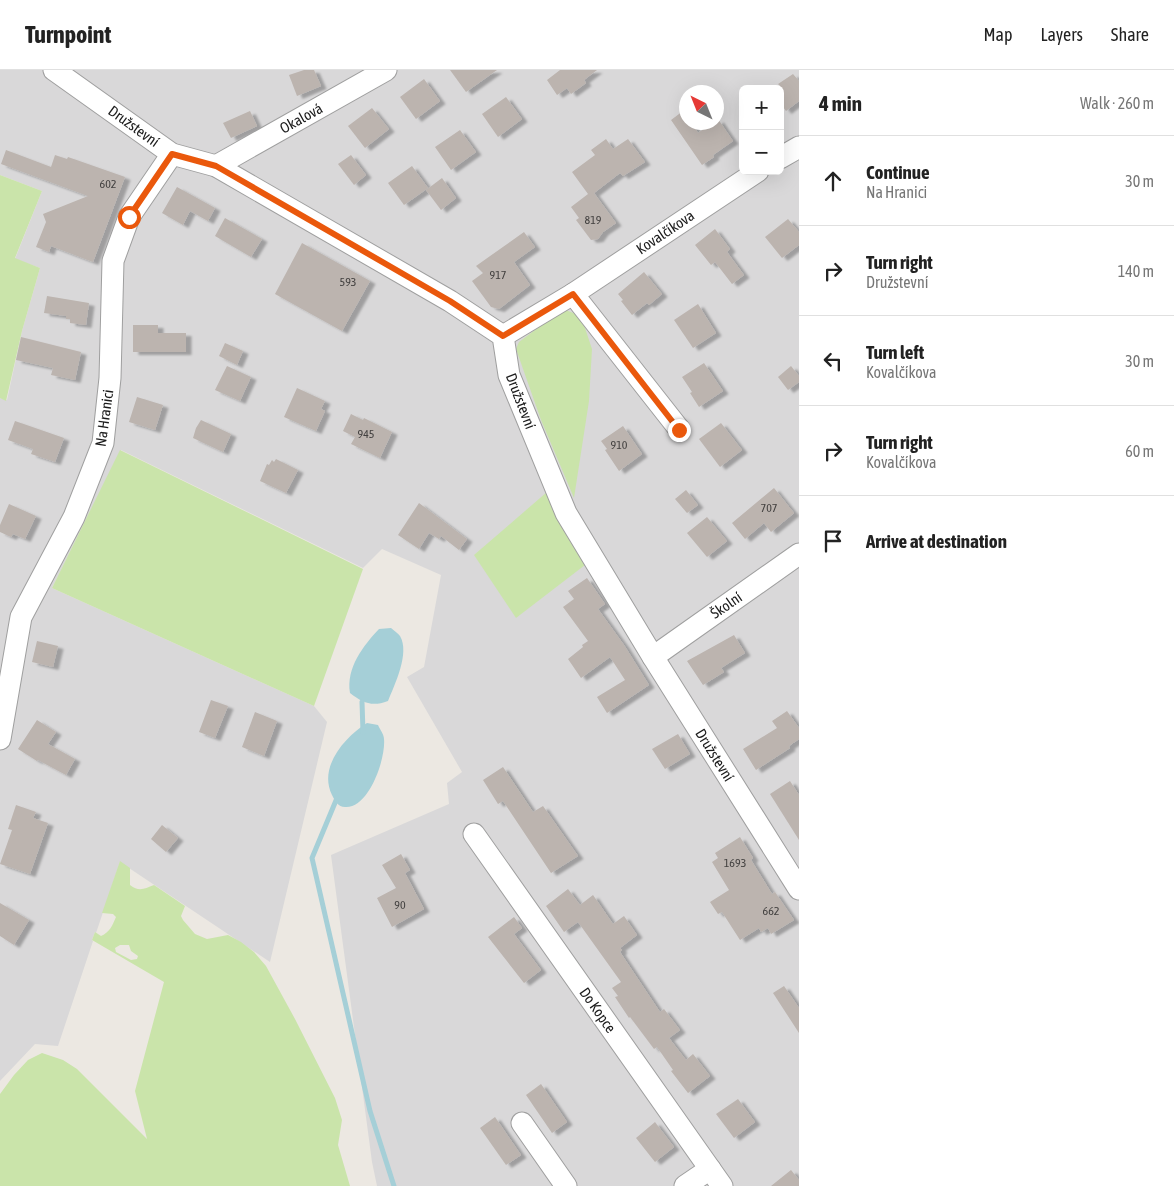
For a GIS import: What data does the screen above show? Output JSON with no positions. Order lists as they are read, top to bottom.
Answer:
{
  "streets": {
    "street": [
      "Okalová",
      "Družstevní",
      "Kovalčíkova",
      "Na Hranici",
      "Školní",
      "Do Kopce"
    ]
  },
  "crossings": [
    ["Okalová", "Družstevní"],
    ["Družstevní", "Kovalčíkova"],
    ["Družstevní", "Na Hranici"],
    ["Družstevní", "Školní"]
  ],
  "house_numbers": [
    "602",
    "819",
    "917",
    "593",
    "945",
    "910",
    "707",
    "1693",
    "90",
    "662"
  ],
  "north": "top left",
  "page": {
    "header": "Turnpoint",
    "nav": ["Map", "Layers", "Share"],
    "heading": ["4 min", "Walk · 260 m"],
    "map_buttons": ["+", "−"],
    "list": [
      ["Continue", "Na Hranici", "30 m"],
      ["Turn right", "Družstevní", "140 m"],
      ["Turn left", "Kovalčíkova", "30 m"],
      ["Turn right", "Kovalčíkova", "60 m"],
      "Arrive at destination"
    ]
  }
}
